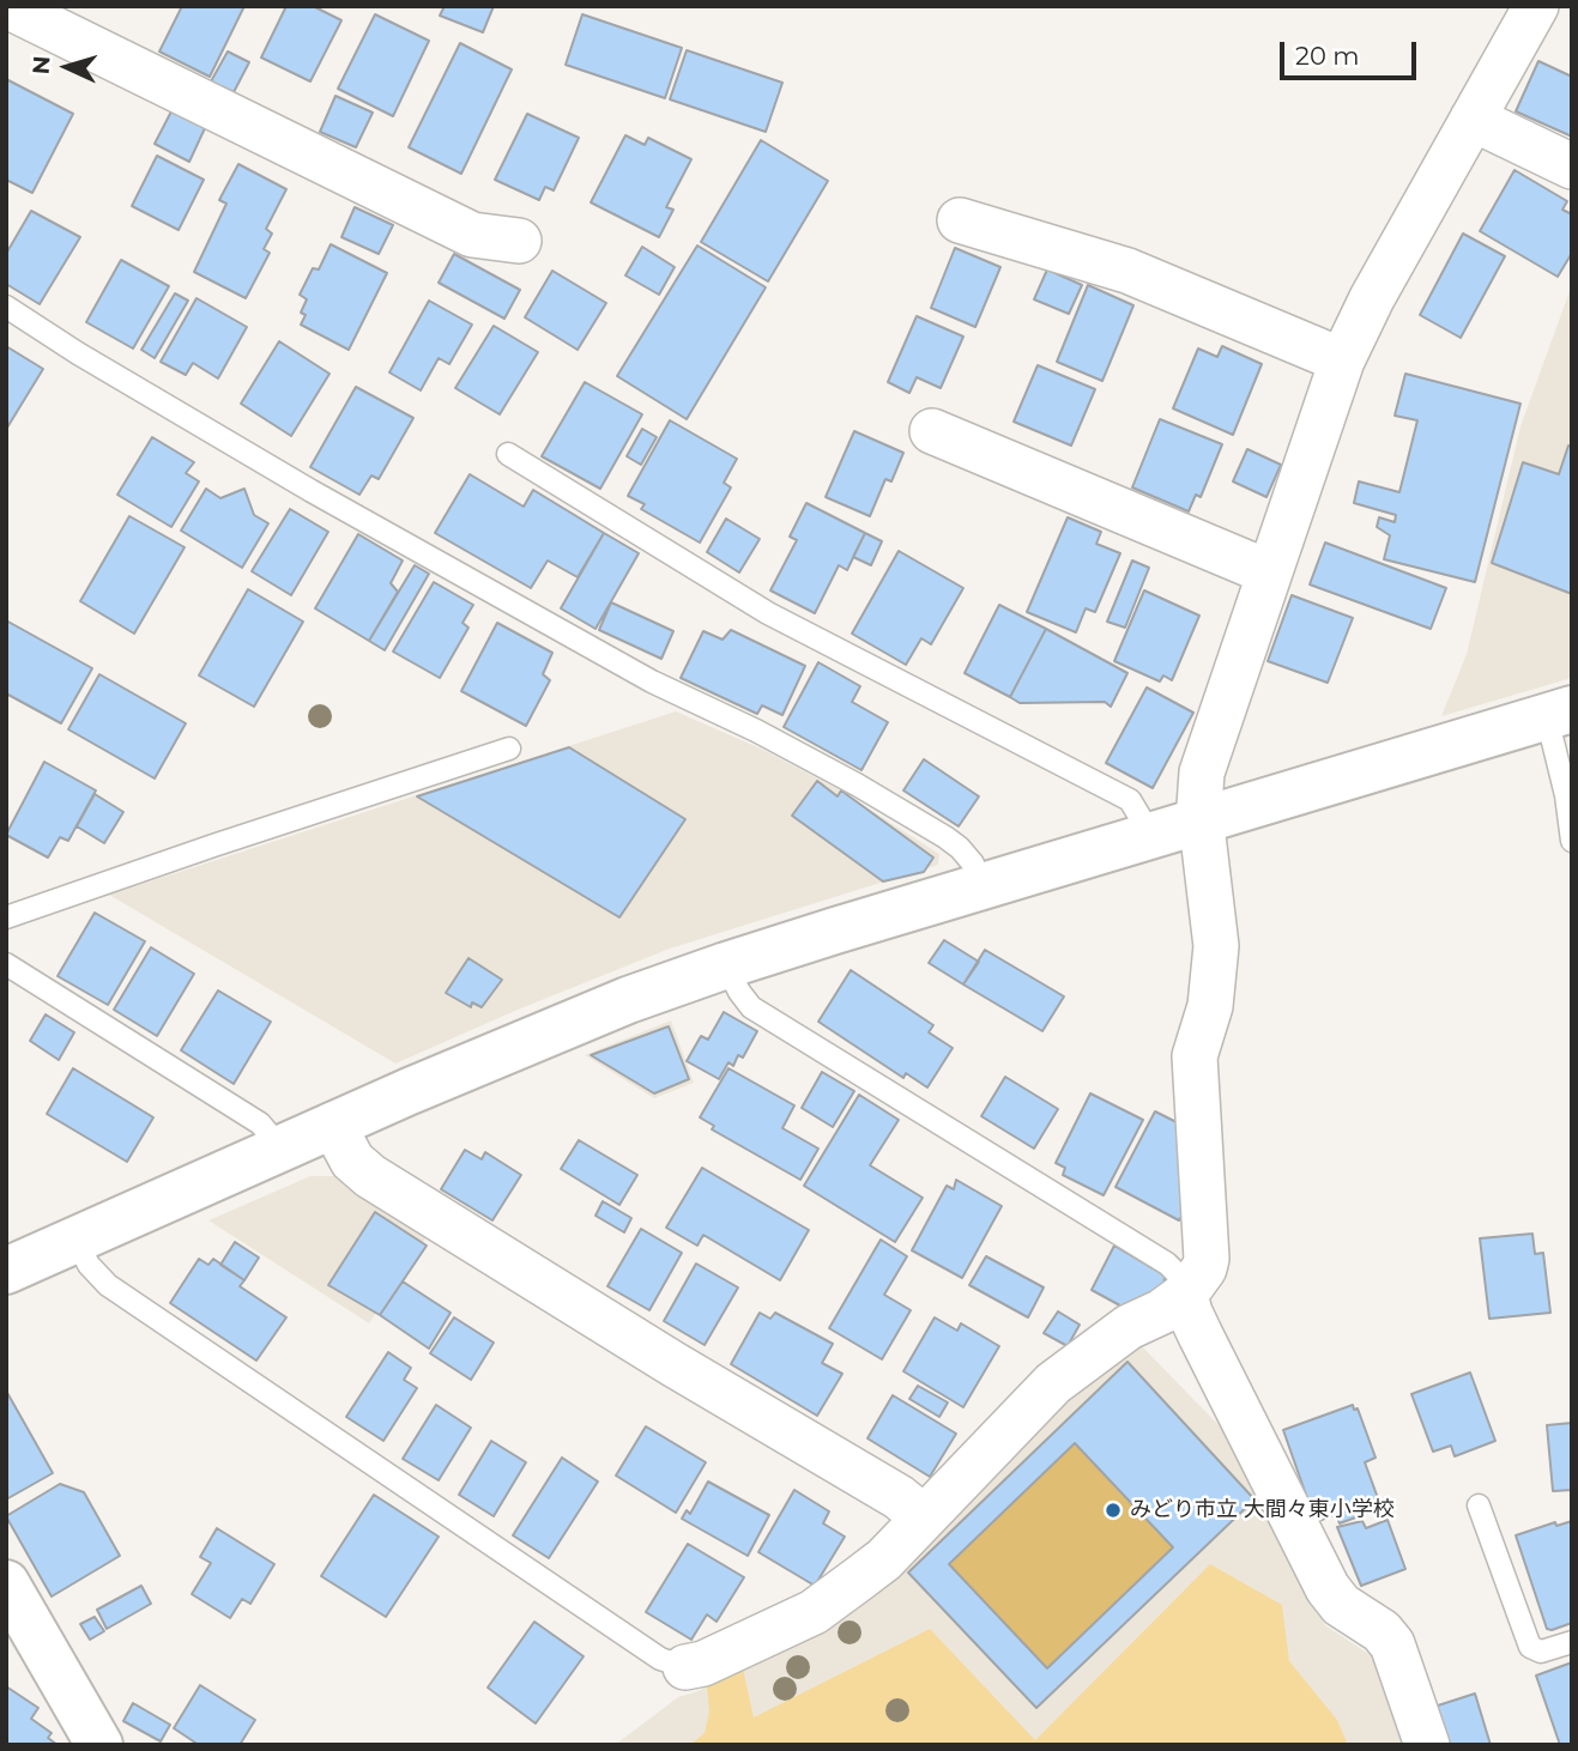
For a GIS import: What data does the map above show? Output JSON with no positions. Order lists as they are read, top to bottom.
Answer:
{
  "places": ["みどり市立 大間々東小学校"],
  "scale_bar": "20 m",
  "north": "left"
}
